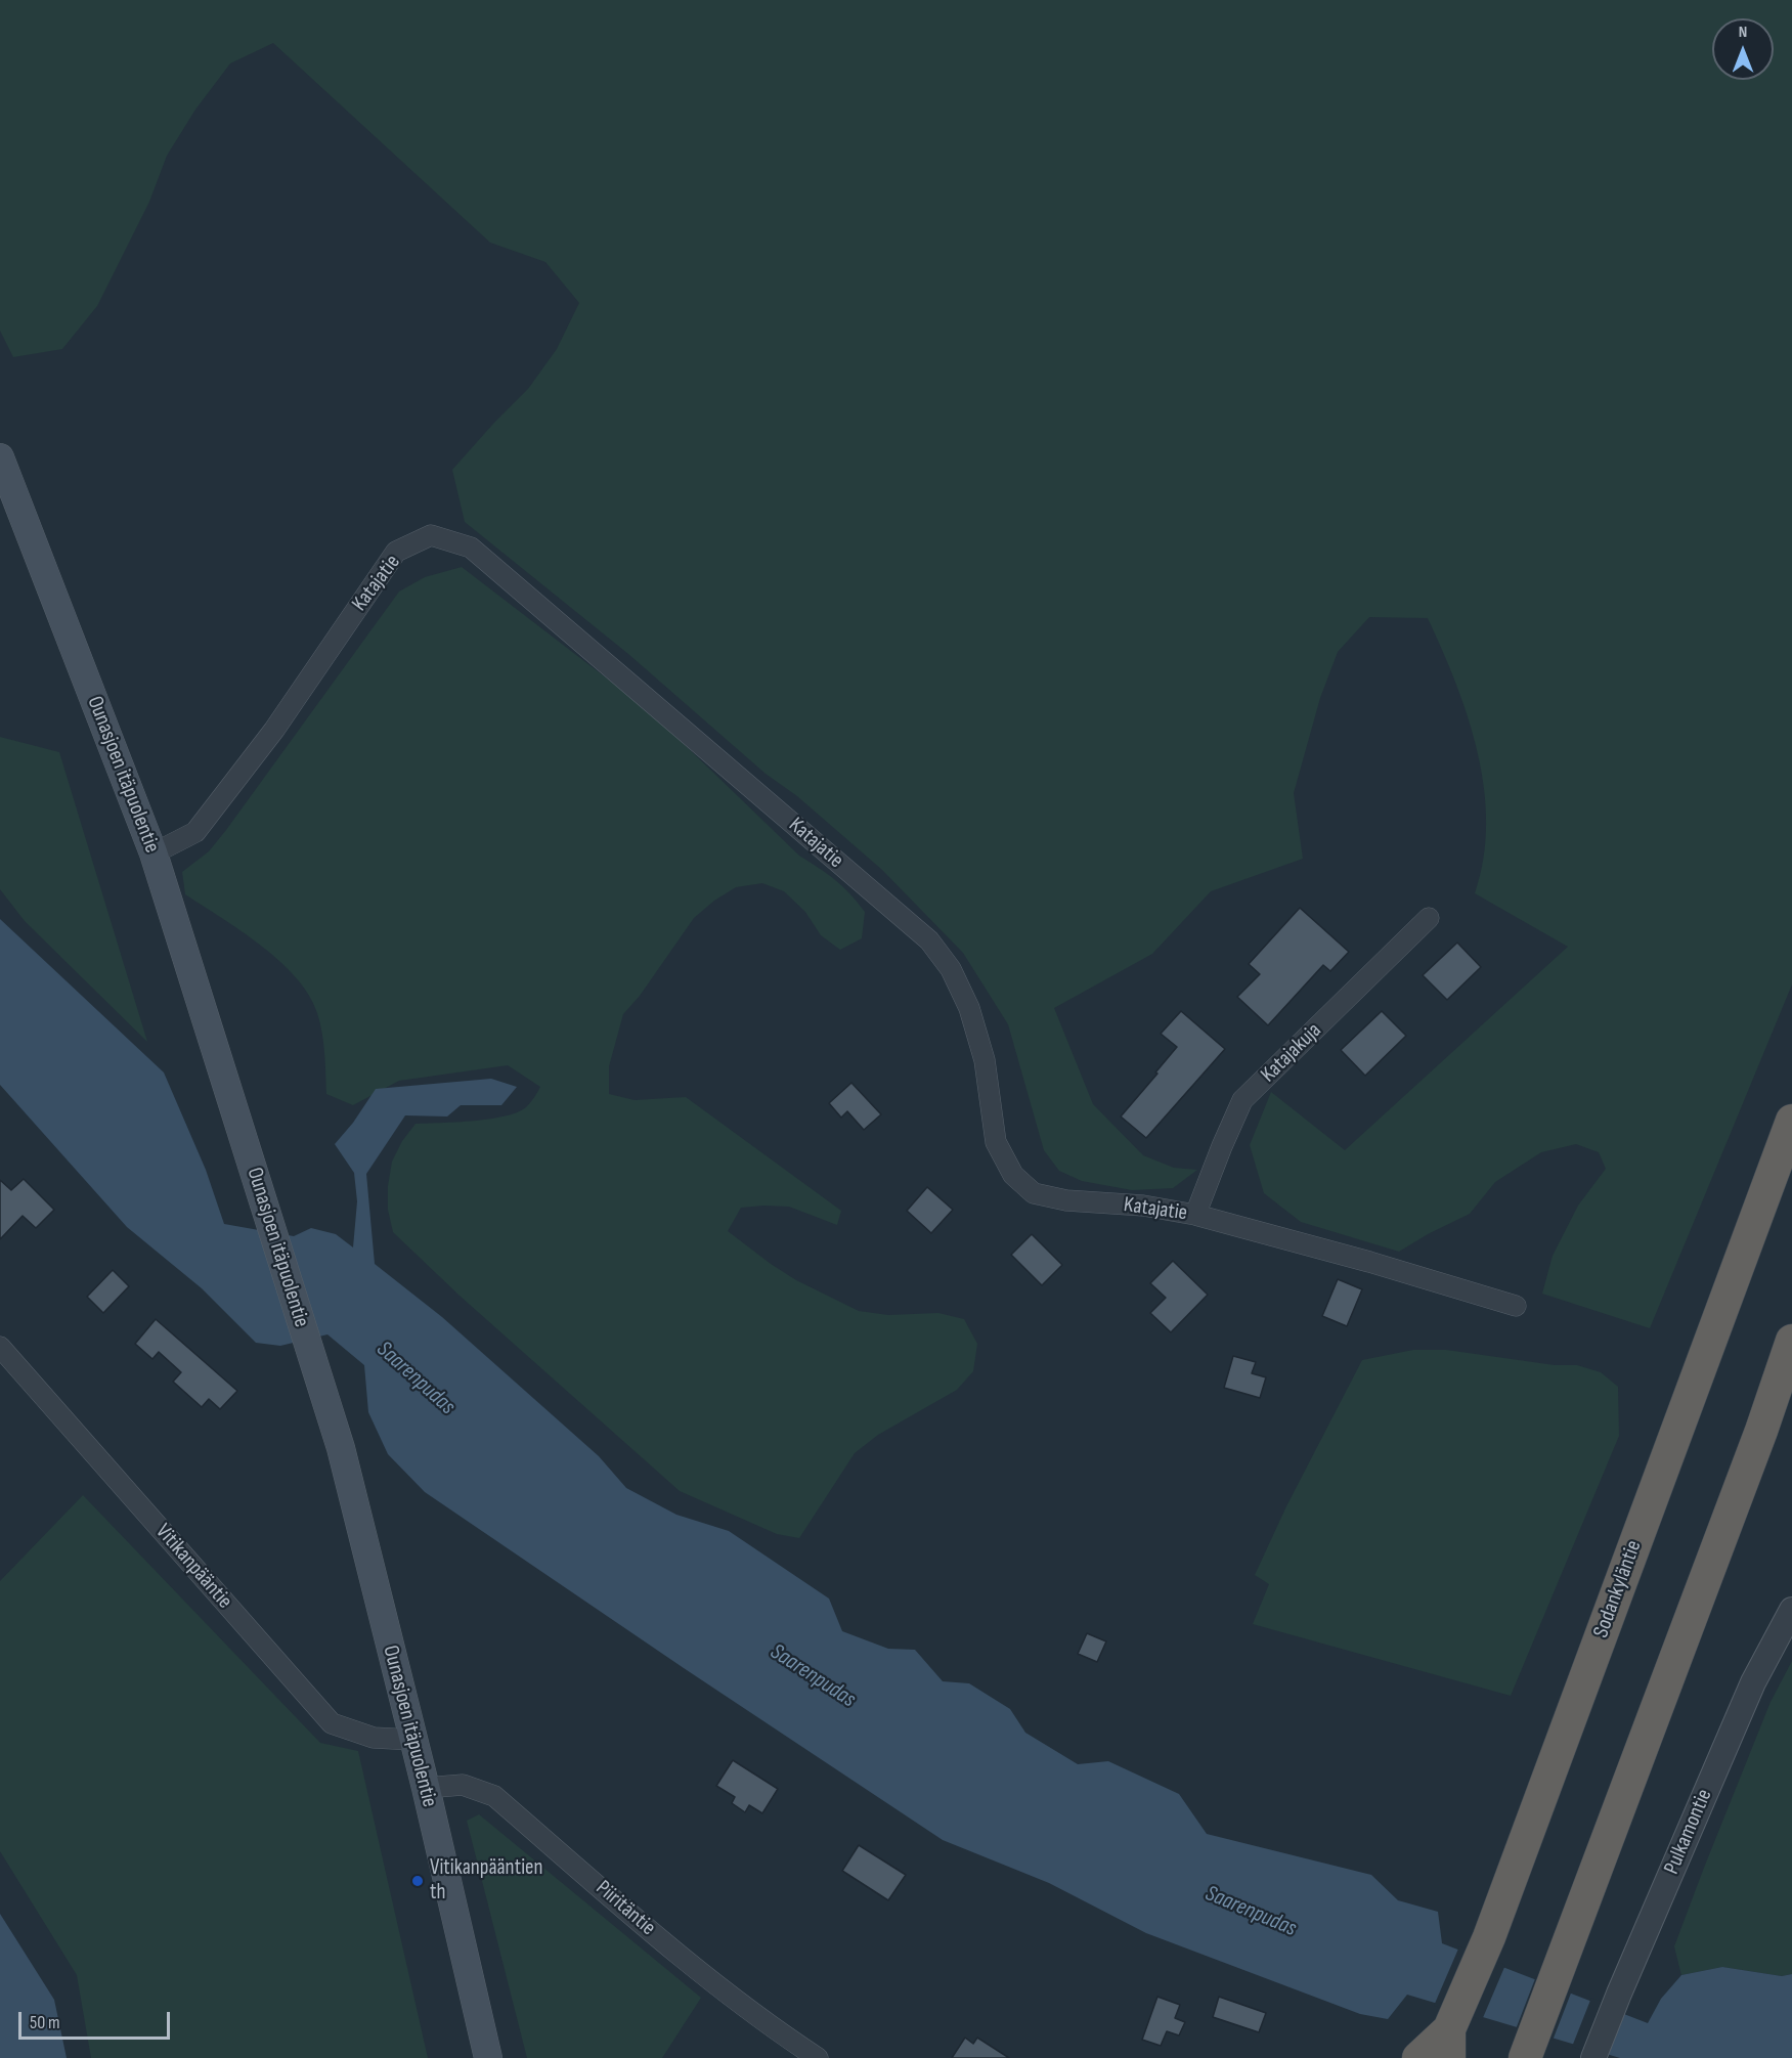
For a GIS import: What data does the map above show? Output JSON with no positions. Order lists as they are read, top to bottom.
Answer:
{
  "streets": {
    "highway": ["Sodankyläntie"],
    "main road": ["Ounasjoen itäpuolentie"],
    "street": [
      "Katajatie",
      "Katajakuja",
      "Vitikanpääntie",
      "Pulkamontie",
      "Piiritäntie"
    ]
  },
  "crossings": [
    ["Katajatie", "Ounasjoen itäpuolentie"],
    ["Katajatie", "Katajakuja"],
    ["Ounasjoen itäpuolentie", "Vitikanpääntie"],
    ["Ounasjoen itäpuolentie", "Piiritäntie"]
  ],
  "water": ["Saarenpudas"],
  "places": ["Vitikanpääntien th"],
  "scale_bar": "50 m",
  "north": "top"
}
